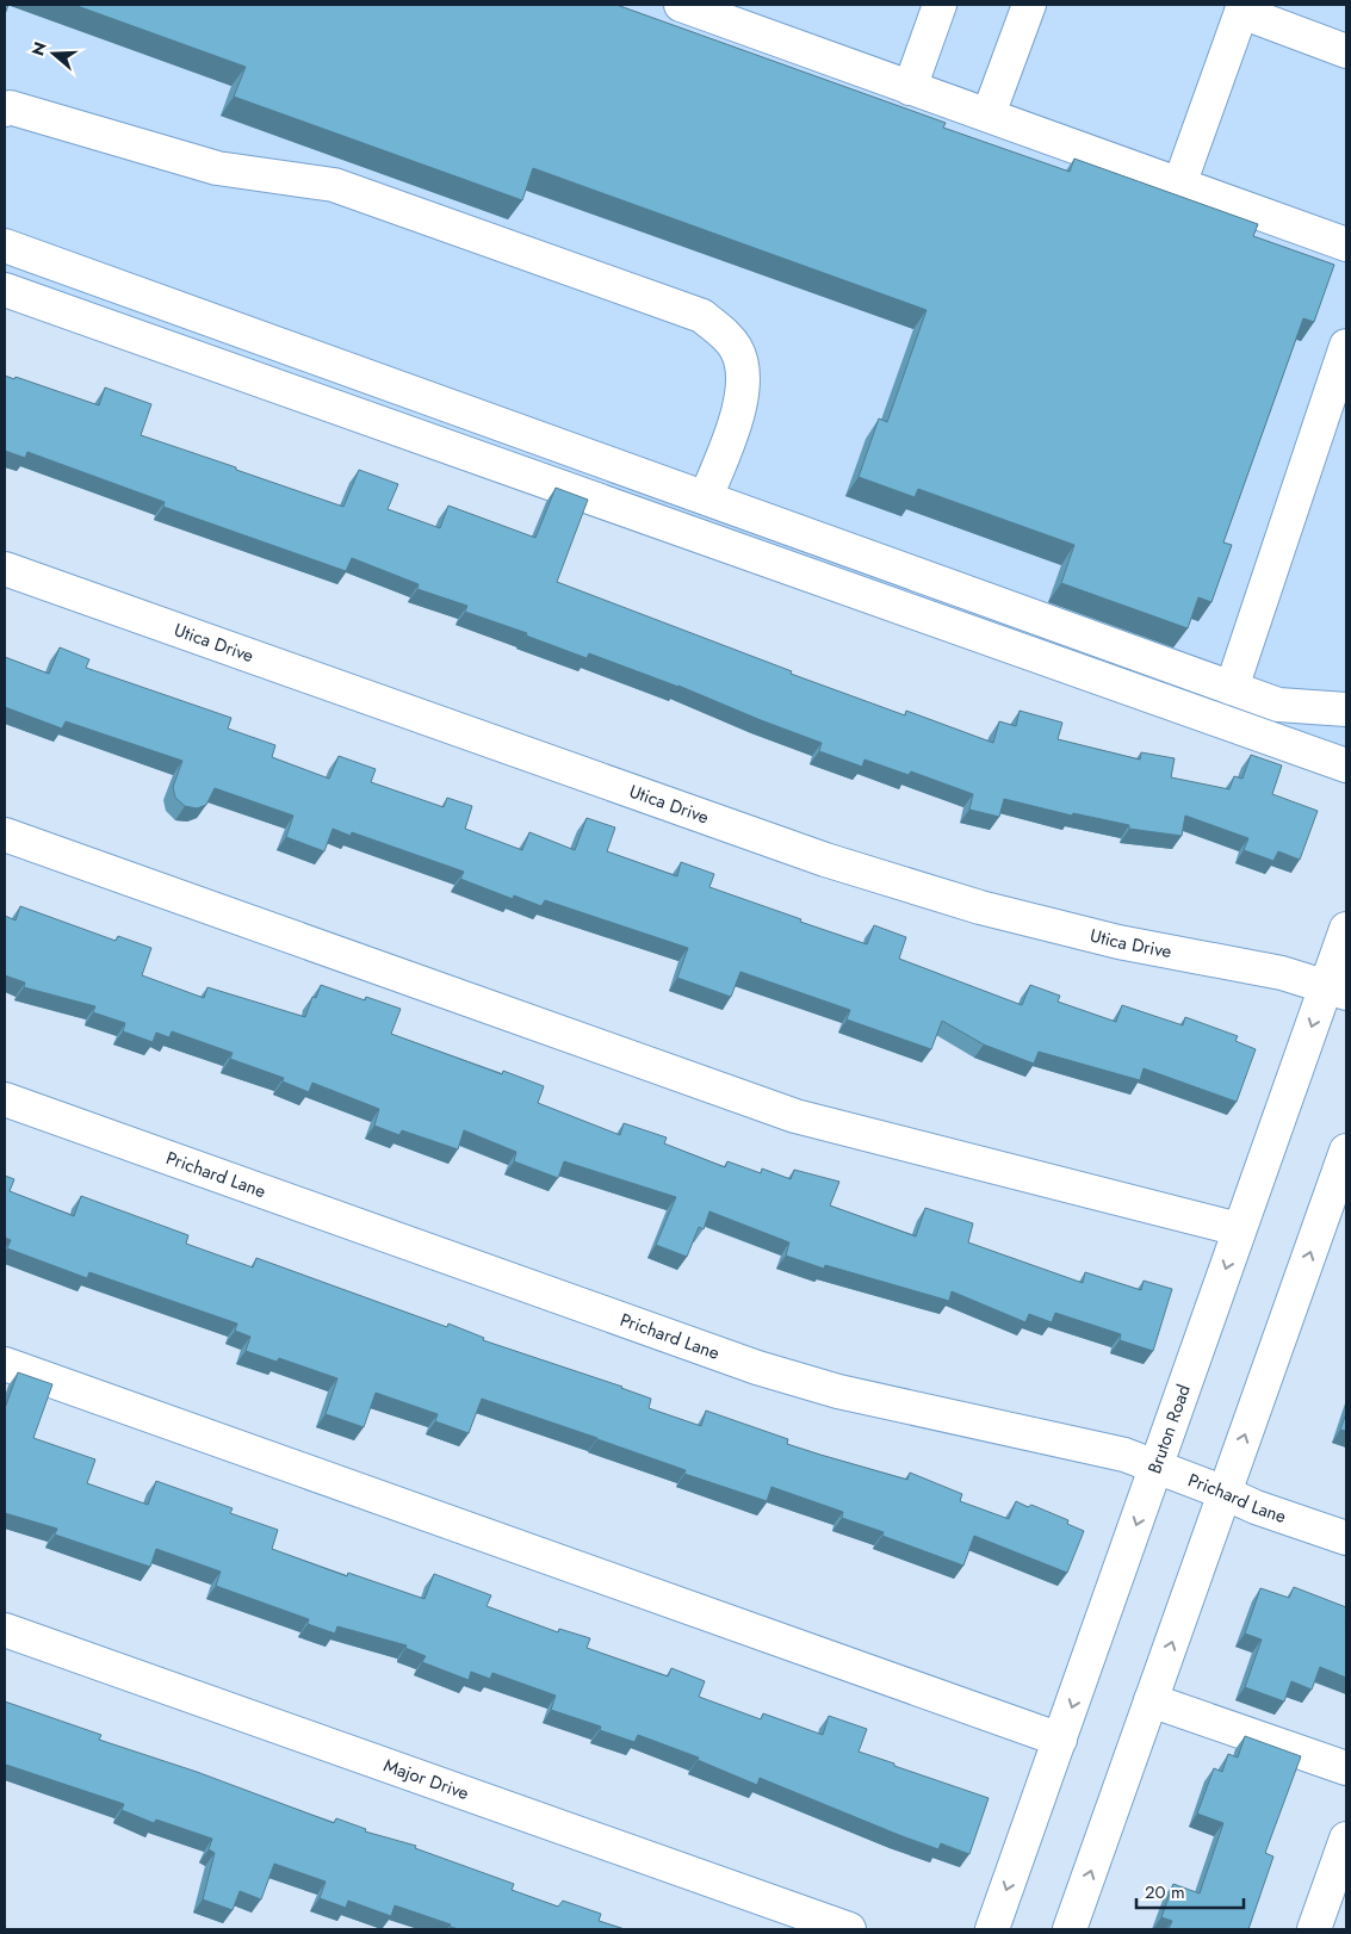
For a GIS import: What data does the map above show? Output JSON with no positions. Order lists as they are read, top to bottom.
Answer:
{
  "streets": {
    "street": [
      "Utica Drive",
      "Prichard Lane",
      "Bruton Road",
      "Major Drive"
    ]
  },
  "crossings": [
    ["Utica Drive", "Bruton Road"],
    ["Prichard Lane", "Bruton Road"]
  ],
  "scale_bar": "20 m",
  "north": "left"
}
